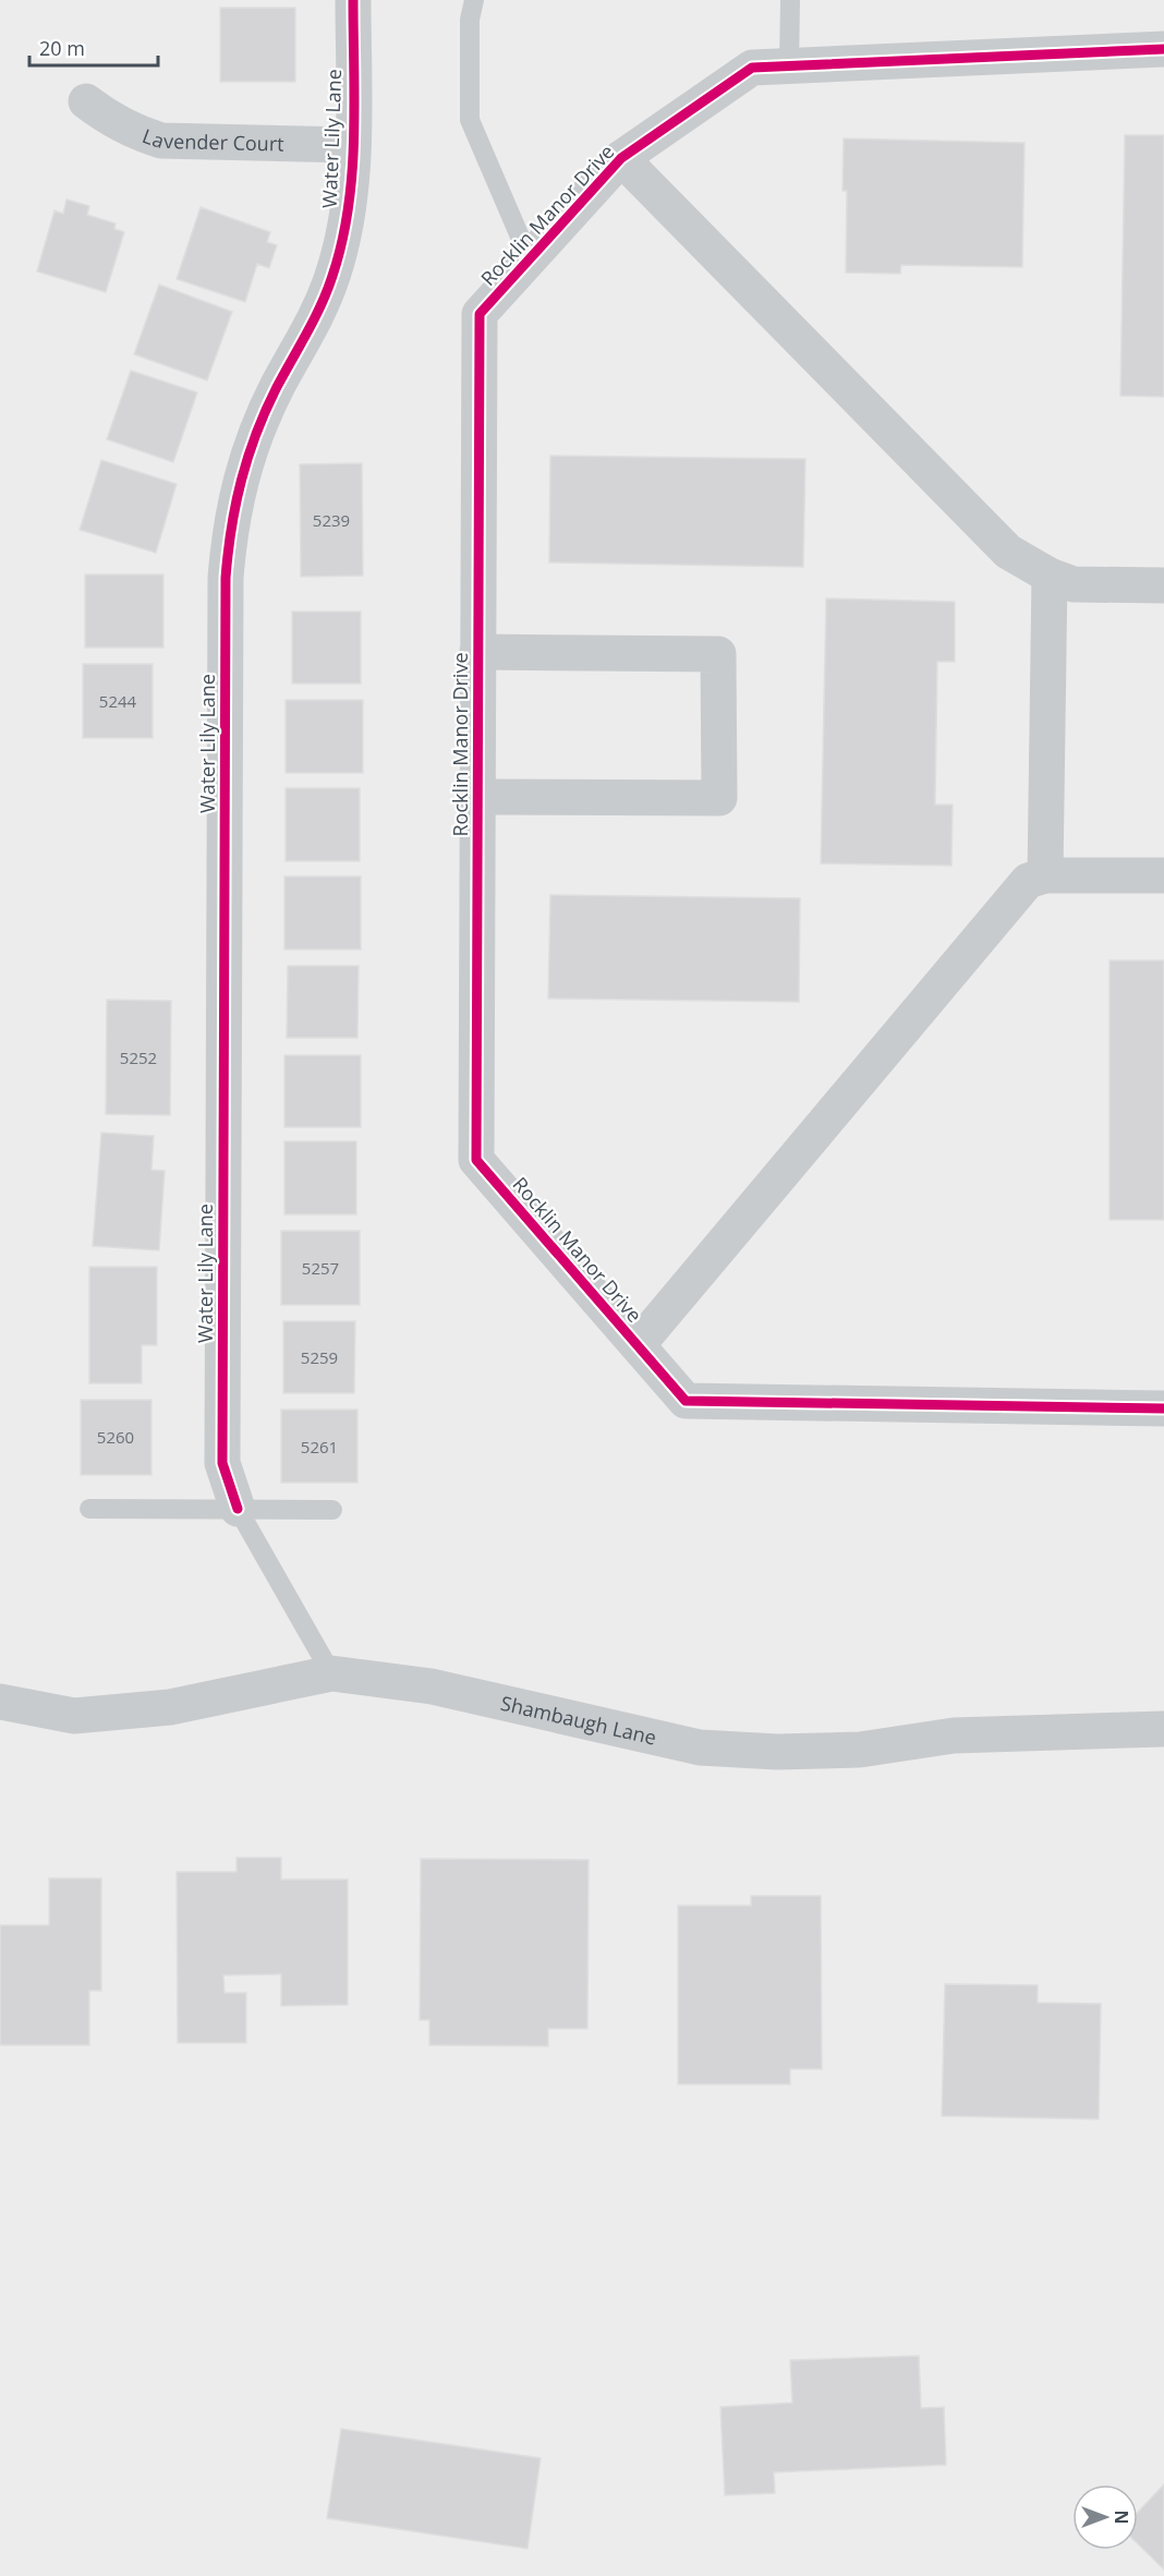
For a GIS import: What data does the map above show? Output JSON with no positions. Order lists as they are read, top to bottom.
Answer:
{
  "streets": {
    "street": [
      "Lavender Court",
      "Water Lily Lane",
      "Rocklin Manor Drive",
      "Shambaugh Lane"
    ]
  },
  "crossings": [
    ["Lavender Court", "Water Lily Lane"]
  ],
  "house_numbers": [
    "5239",
    "5244",
    "5252",
    "5257",
    "5259",
    "5260",
    "5261"
  ],
  "scale_bar": "20 m",
  "north": "right"
}
